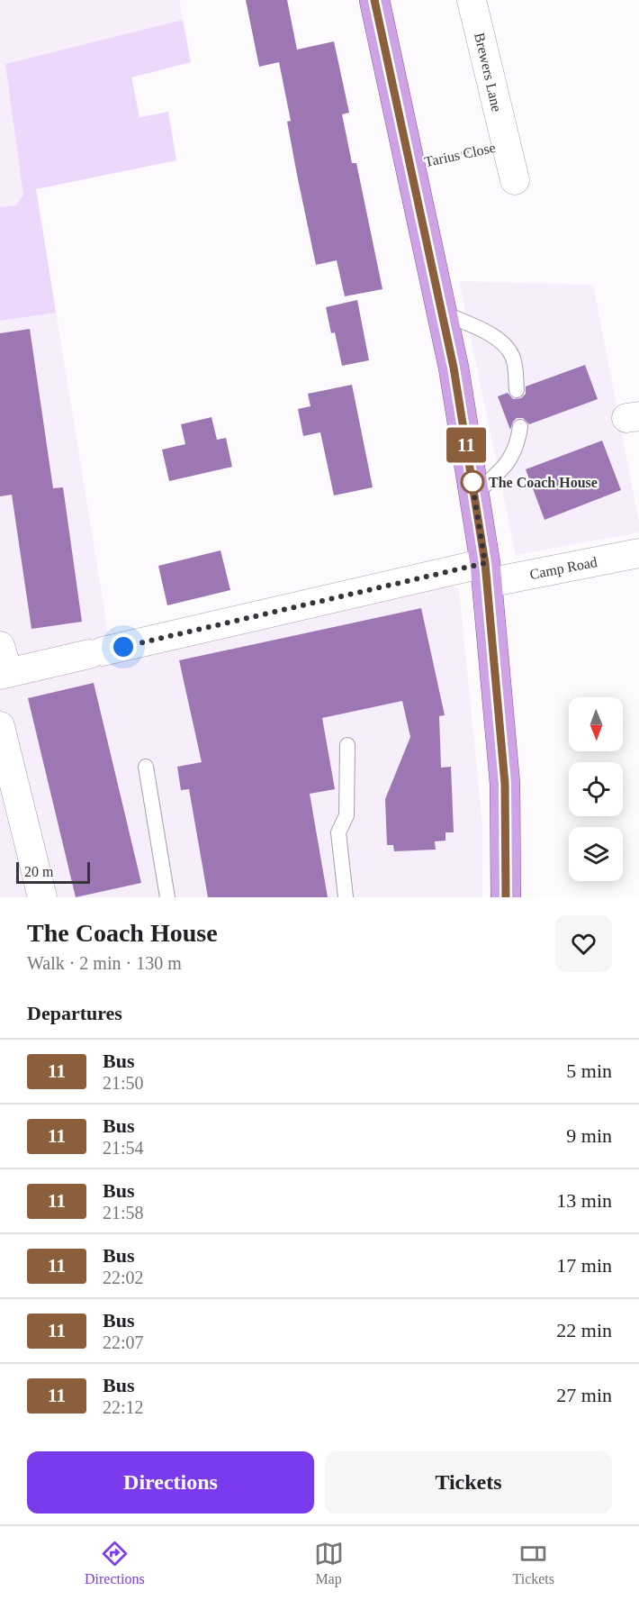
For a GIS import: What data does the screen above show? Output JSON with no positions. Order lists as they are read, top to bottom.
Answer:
{
  "streets": {
    "street": ["Brewers Lane", "Tarius Close", "Camp Road"]
  },
  "crossings": [
    ["Brewers Lane", "Tarius Close"]
  ],
  "places": ["The Coach House"],
  "lines": ["bus line 11"],
  "scale_bar": "20 m",
  "north": "bottom",
  "page": {
    "on_map": "11",
    "scale": "20 m",
    "heading": [
      ["The Coach House", "Walk · 2 min · 130 m"],
      "Departures"
    ],
    "list": [
      {
        "mark": "11",
        "name": "Bus",
        "note": "21:50",
        "value": "5 min"
      },
      {
        "mark": "11",
        "name": "Bus",
        "note": "21:54",
        "value": "9 min"
      },
      {
        "mark": "11",
        "name": "Bus",
        "note": "21:58",
        "value": "13 min"
      },
      {
        "mark": "11",
        "name": "Bus",
        "note": "22:02",
        "value": "17 min"
      },
      {
        "mark": "11",
        "name": "Bus",
        "note": "22:07",
        "value": "22 min"
      },
      {
        "mark": "11",
        "name": "Bus",
        "note": "22:12",
        "value": "27 min"
      }
    ],
    "buttons": ["Directions", "Tickets"],
    "tabs": ["Directions", "Map", "Tickets"]
  }
}
